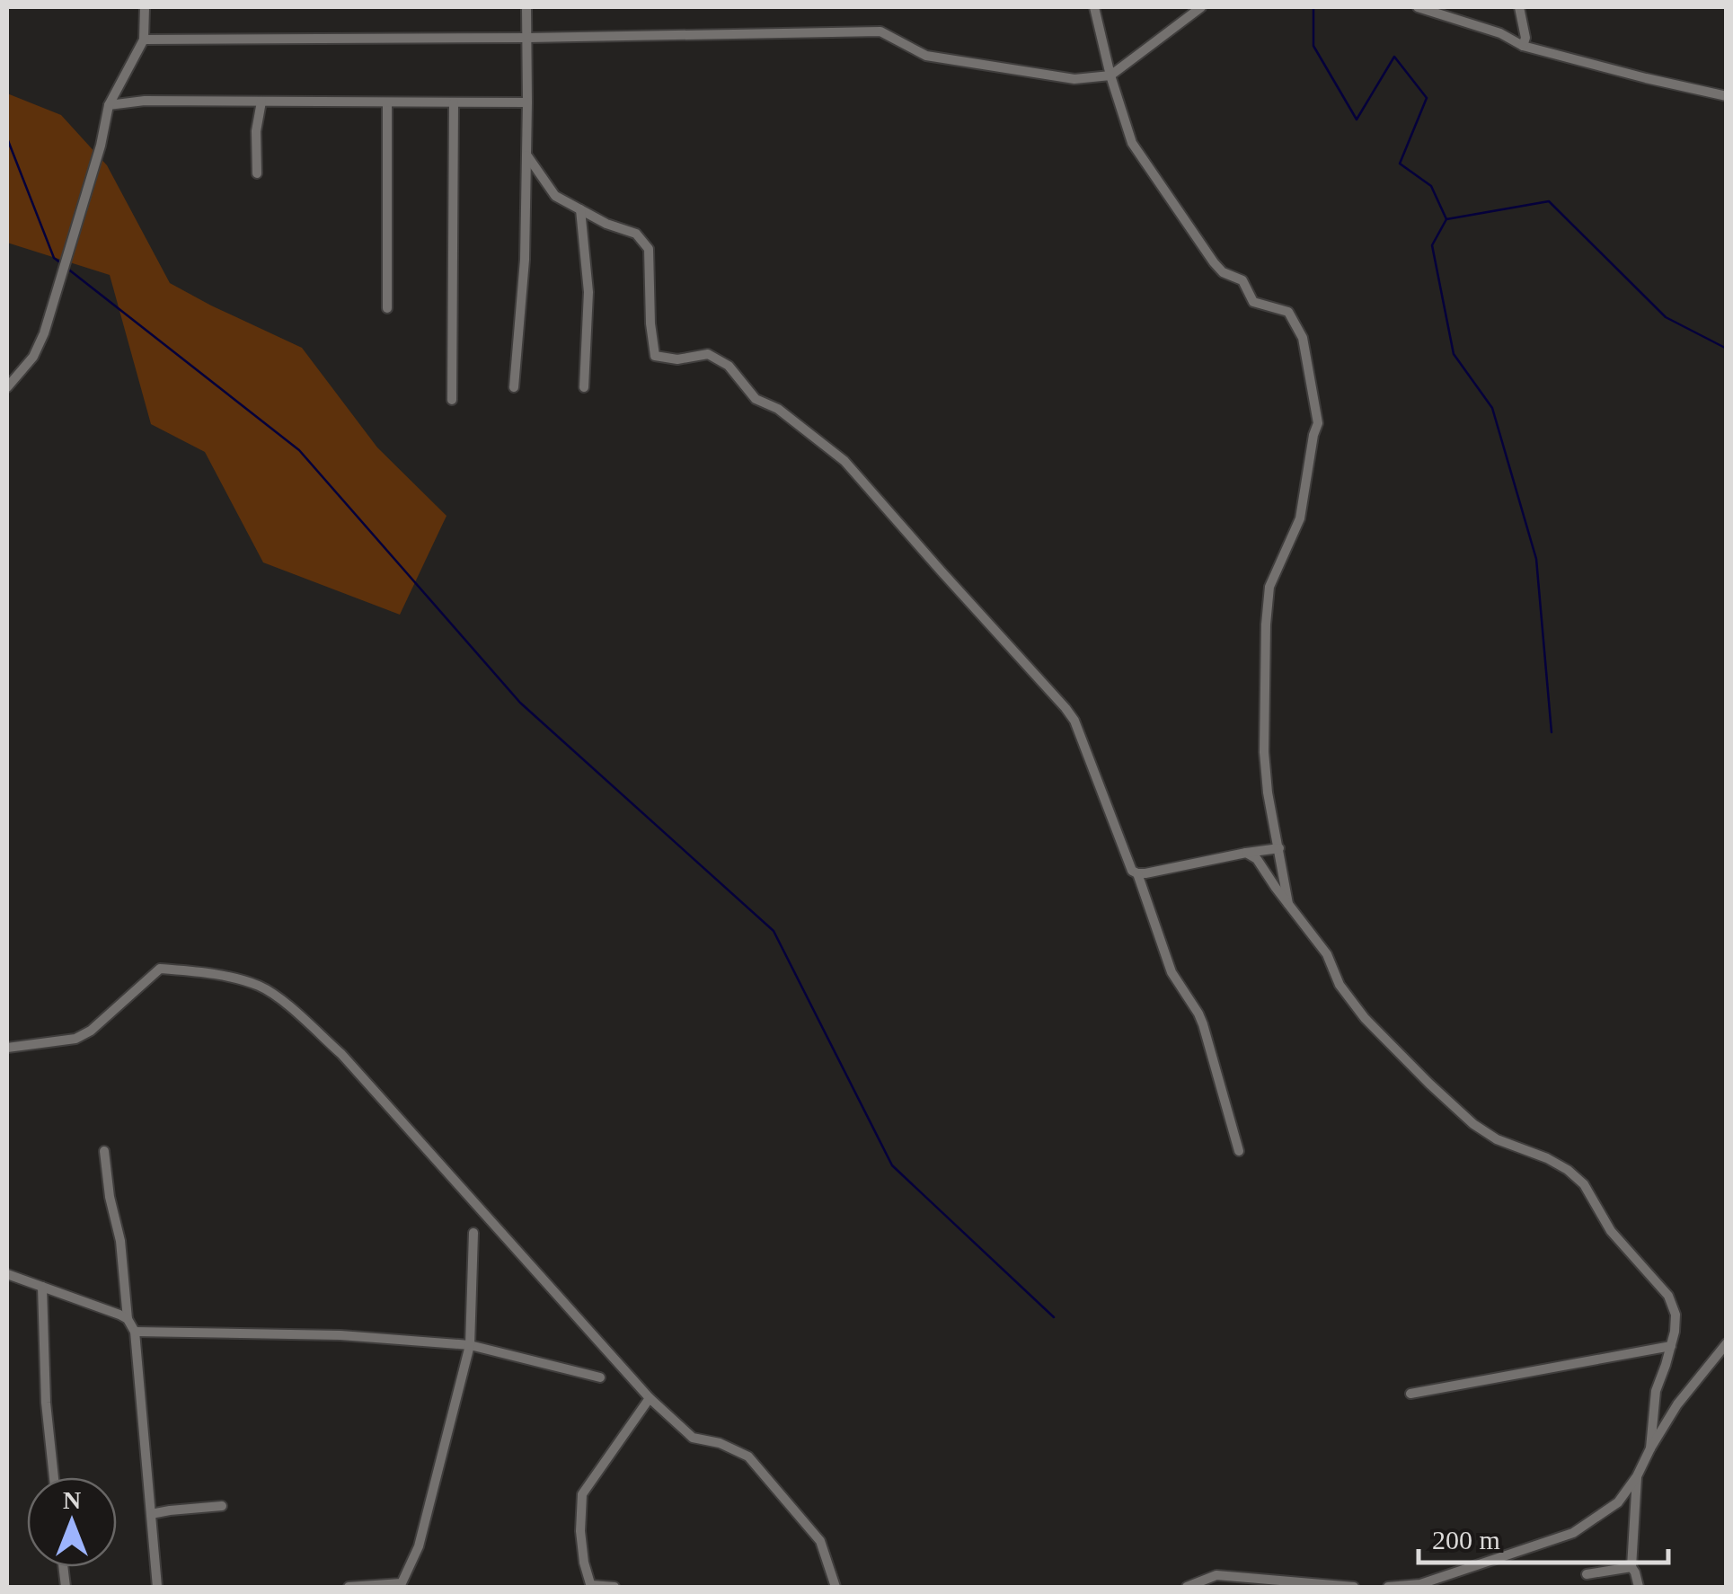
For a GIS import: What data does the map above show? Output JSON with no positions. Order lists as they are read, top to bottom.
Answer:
{
  "scale_bar": "200 m",
  "north": "top"
}
